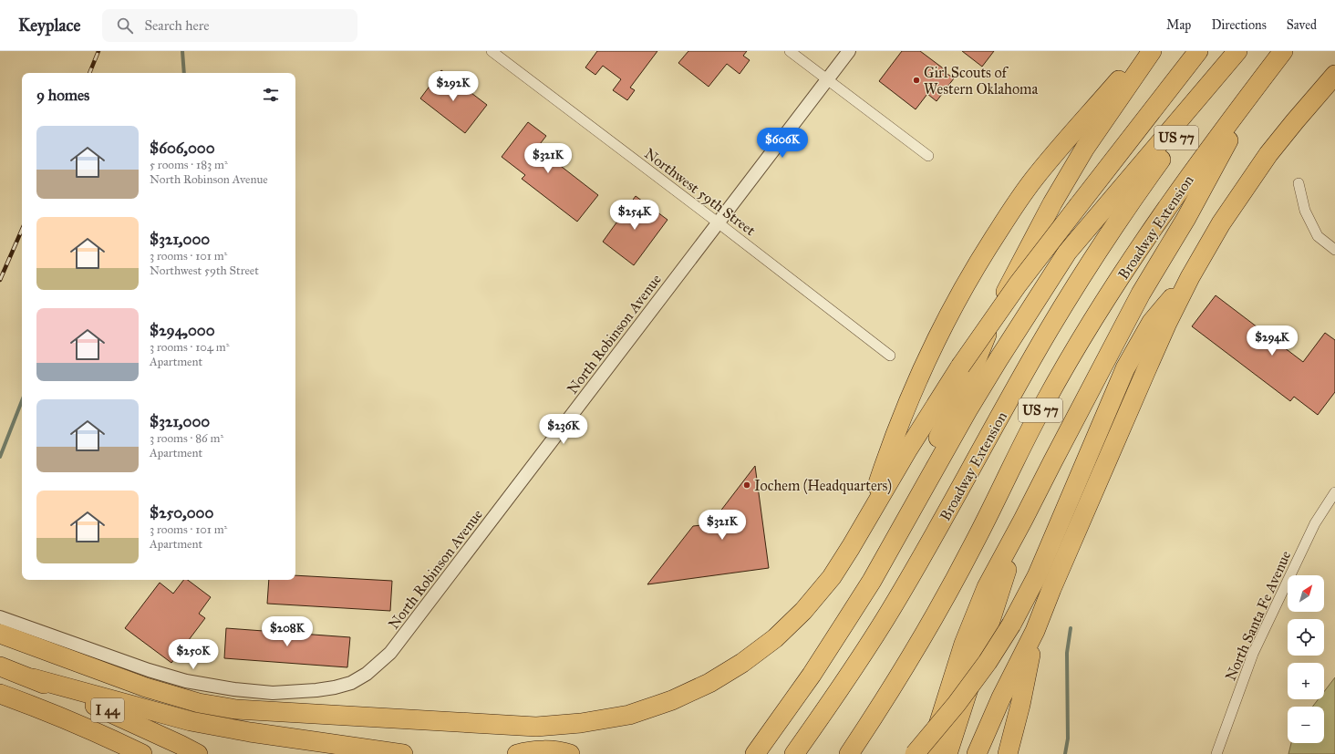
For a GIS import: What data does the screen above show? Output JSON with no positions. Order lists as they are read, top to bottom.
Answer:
{
  "streets": {
    "highway": ["US 77", "Broadway Extension", "I 44"],
    "street": ["Northwest 59th Street", "North Robinson Avenue", "North Santa Fe Avenue"]
  },
  "crossings": [
    ["Northwest 59th Street", "North Robinson Avenue"]
  ],
  "places": ["Girl Scouts of Western Oklahoma", "Iochem (Headquarters)"],
  "north": "top right",
  "page": {
    "header": "Keyplace",
    "search": "Search here",
    "nav": ["Map", "Directions", "Saved"],
    "price": [
      "$292K",
      "$606K",
      "$321K",
      "$254K",
      "$294K",
      "$236K",
      "$321K",
      "$208K",
      "$250K"
    ],
    "heading": "9 homes",
    "list": [
      {
        "name": "$606,000",
        "note": "5 rooms · 183 m² · North Robinson Avenue"
      },
      {
        "name": "$321,000",
        "note": "3 rooms · 101 m² · Northwest 59th Street"
      },
      {
        "name": "$294,000",
        "note": "3 rooms · 104 m² · Apartment"
      },
      {
        "name": "$321,000",
        "note": "3 rooms · 86 m² · Apartment"
      },
      {
        "name": "$250,000",
        "note": "3 rooms · 101 m² · Apartment"
      }
    ],
    "map_buttons": ["+", "−"]
  }
}
